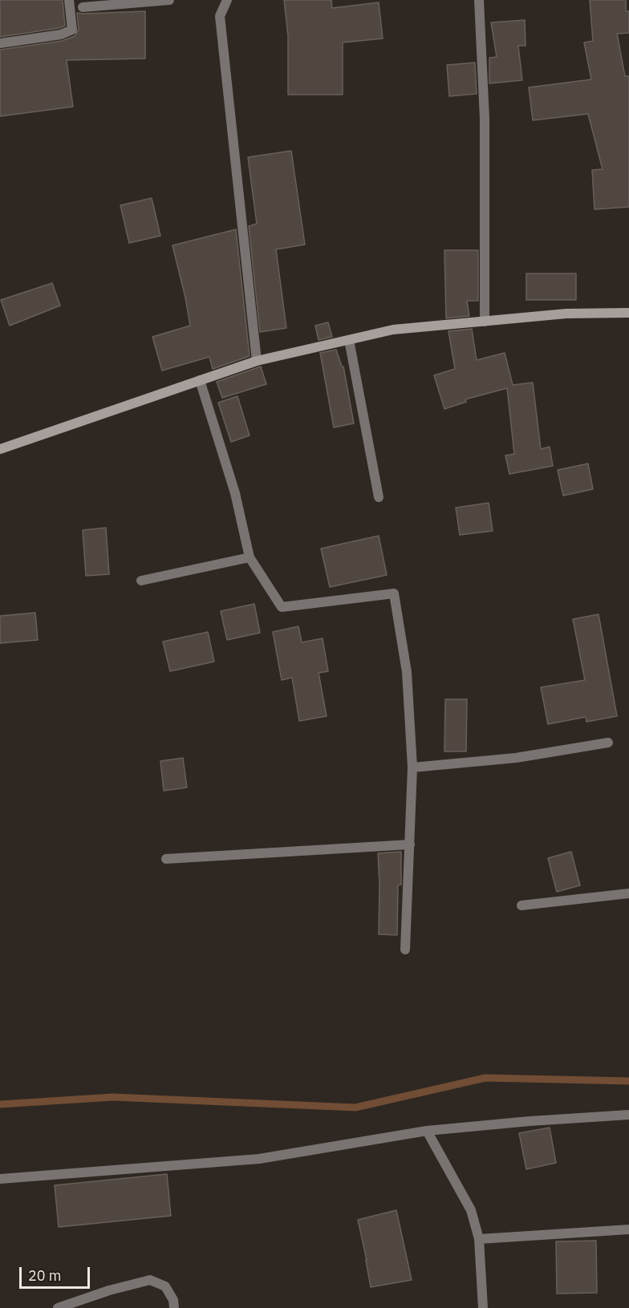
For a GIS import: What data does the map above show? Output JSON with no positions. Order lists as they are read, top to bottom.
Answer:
{
  "scale_bar": "20 m"
}
